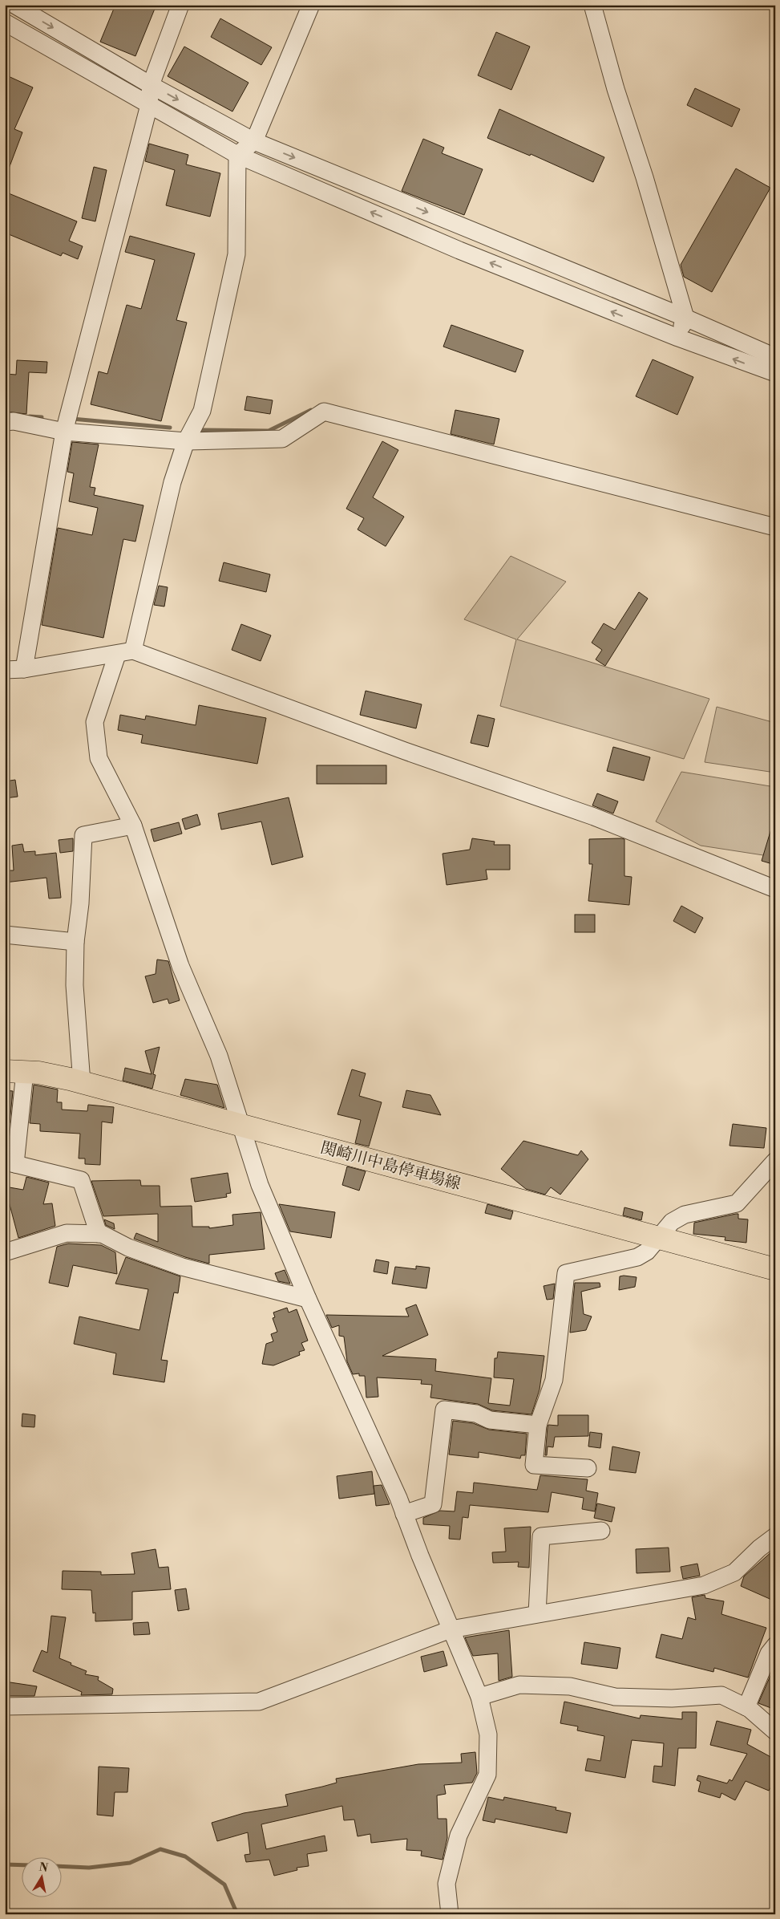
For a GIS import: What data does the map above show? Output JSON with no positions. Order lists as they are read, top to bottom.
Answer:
{
  "streets": {
    "main road": ["関崎川中島停車場線"]
  },
  "north": "top"
}
